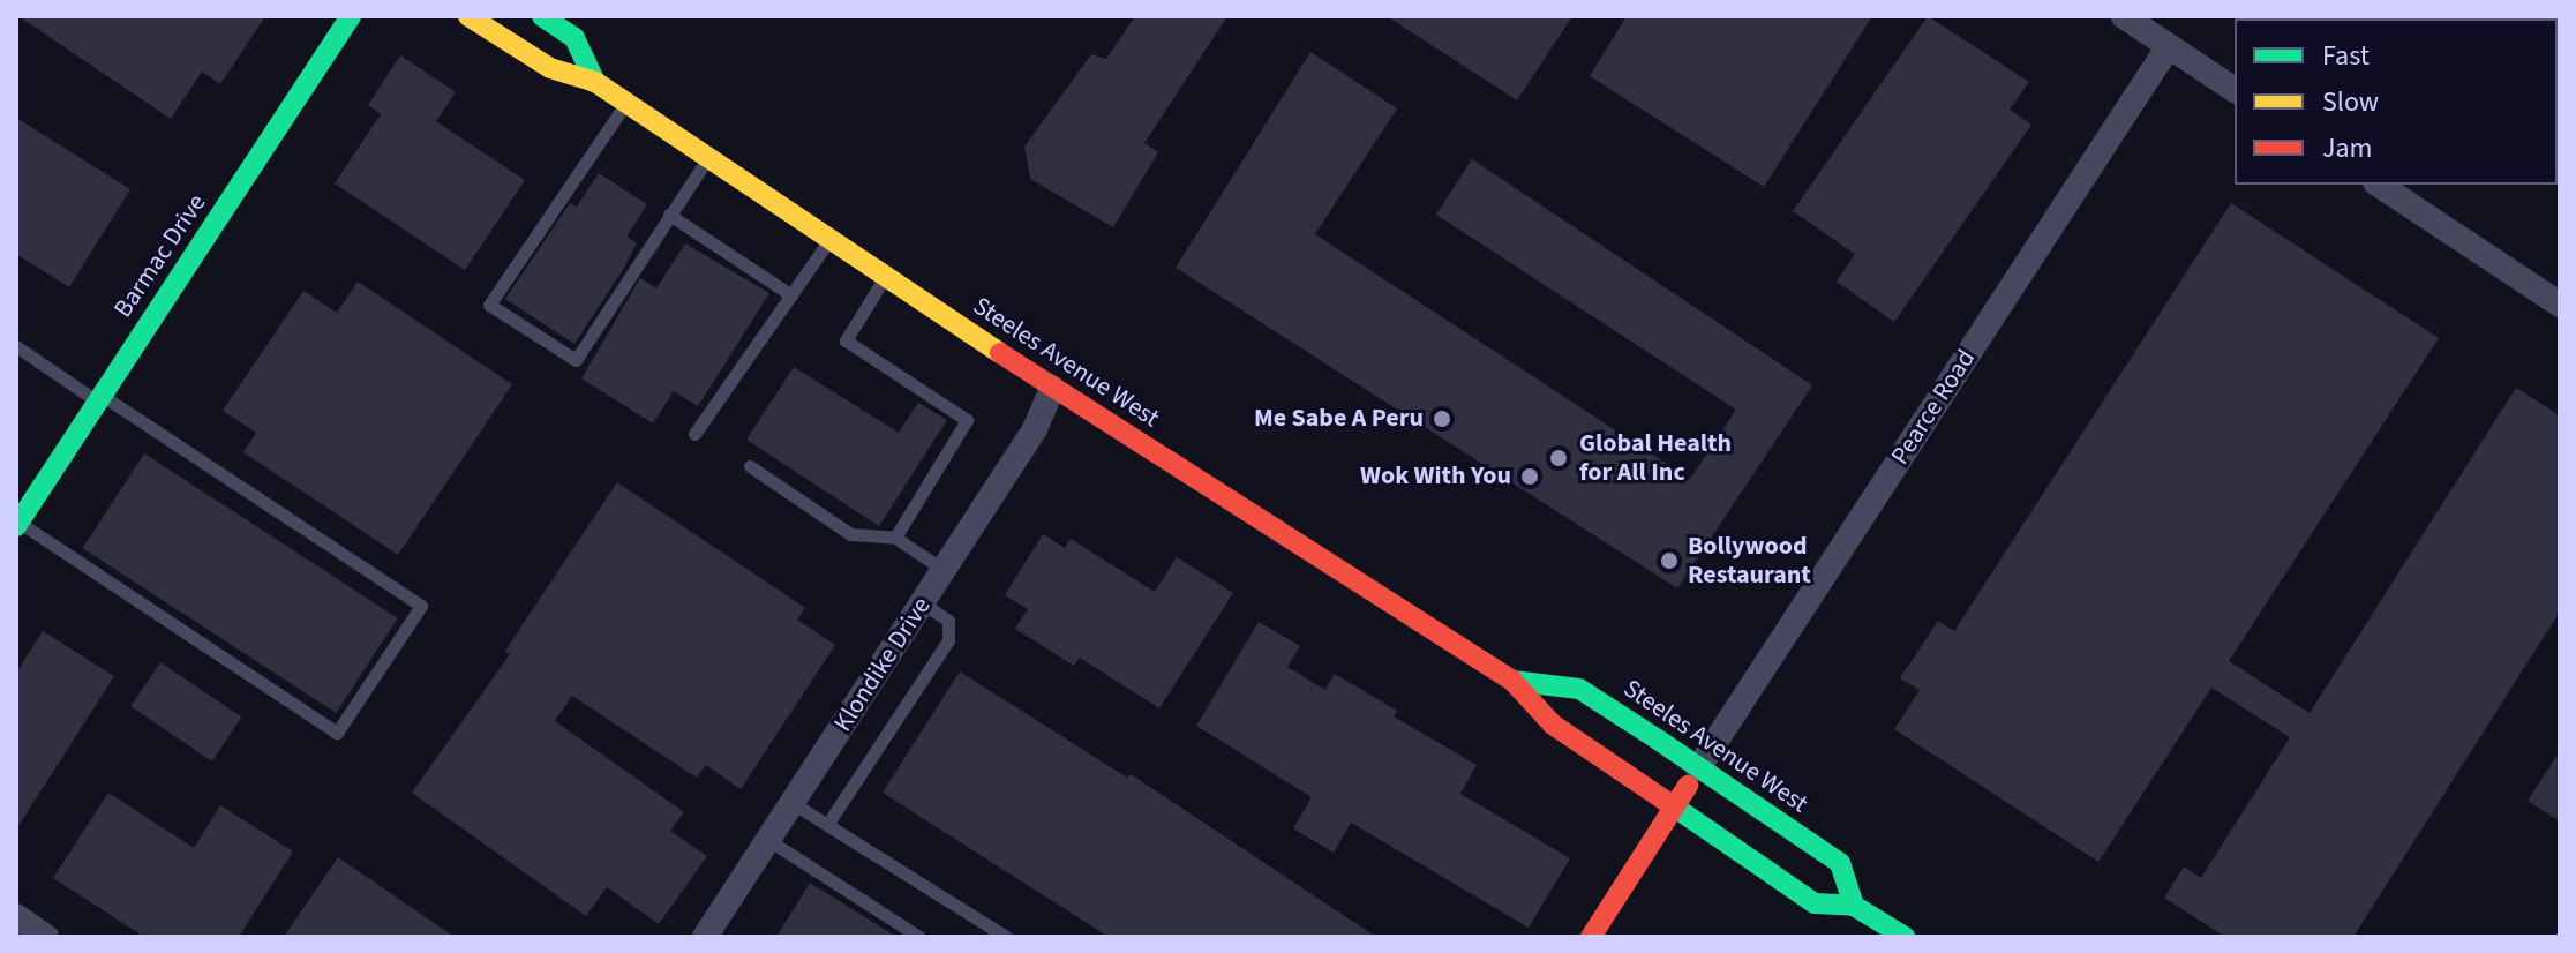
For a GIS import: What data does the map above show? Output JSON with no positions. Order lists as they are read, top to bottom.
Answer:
{
  "streets": {
    "main road": ["Barmac Drive", "Steeles Avenue West"],
    "street": ["Pearce Road", "Klondike Drive"]
  },
  "crossings": [
    ["Steeles Avenue West", "Pearce Road"],
    ["Steeles Avenue West", "Klondike Drive"]
  ],
  "places": [
    "Me Sabe A Peru",
    "Global Health for All Inc",
    "Wok With You",
    "Bollywood Restaurant"
  ],
  "legend": ["Fast", "Slow", "Jam"]
}
